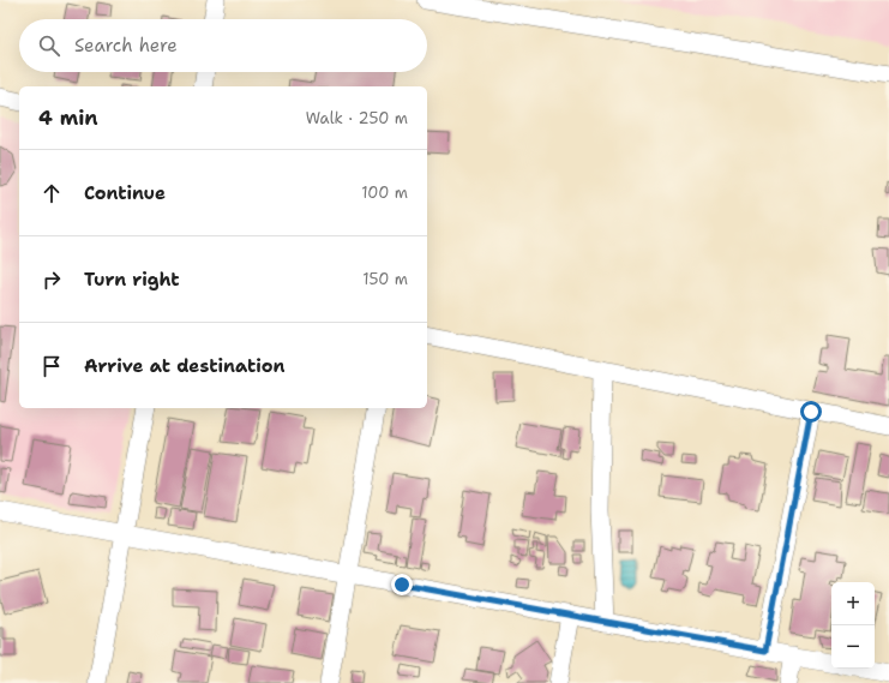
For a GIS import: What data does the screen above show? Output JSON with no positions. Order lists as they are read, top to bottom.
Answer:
{
  "page": {
    "search": "Search here",
    "heading": ["4 min", "Walk · 250 m"],
    "list": [
      ["Continue", "100 m"],
      ["Turn right", "150 m"],
      "Arrive at destination"
    ],
    "map_buttons": ["+", "−"]
  }
}
